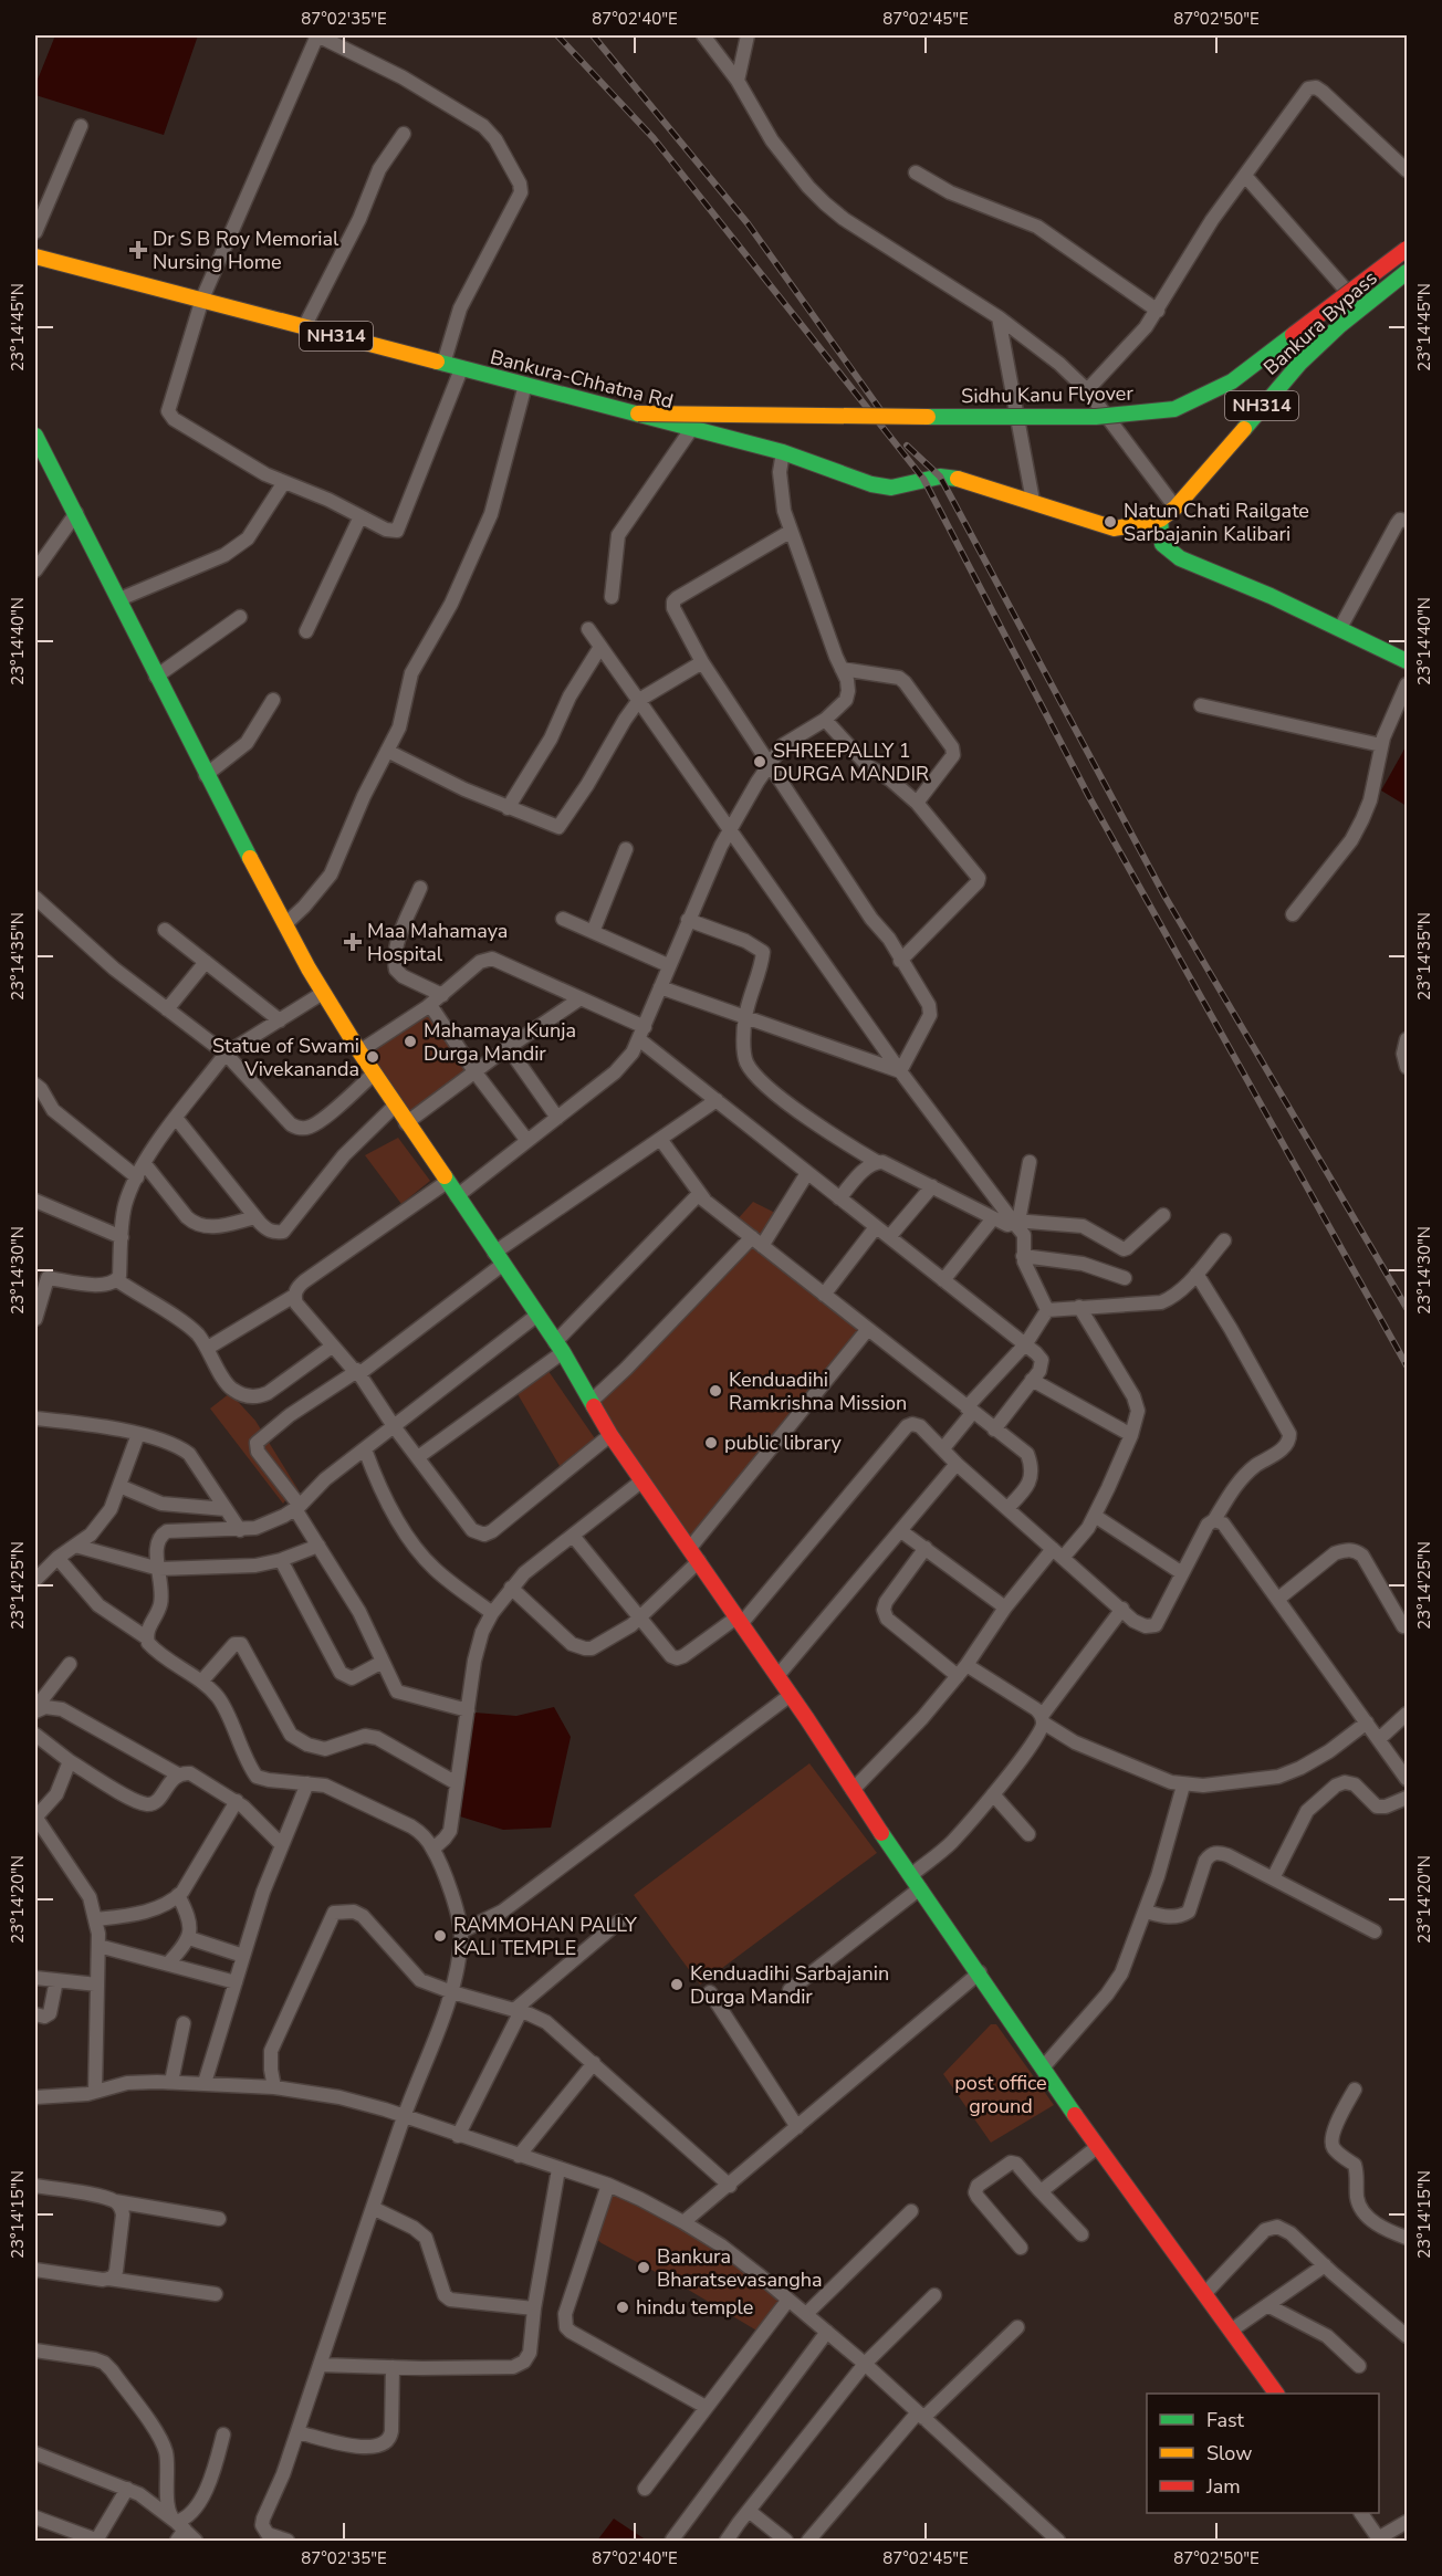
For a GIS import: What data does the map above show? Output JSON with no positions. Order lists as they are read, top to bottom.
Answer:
{
  "streets": {
    "main road": [
      "Bankura Bypass",
      "NH314",
      "Bankura-Chhatna Rd",
      "Sidhu Kanu Flyover"
    ]
  },
  "crossings": [
    ["Bankura Bypass", "Bankura-Chhatna Rd"],
    ["Bankura-Chhatna Rd", "Sidhu Kanu Flyover"]
  ],
  "parks": ["post office ground"],
  "places": {
    "health": ["Dr S B Roy Memorial Nursing Home", "Maa Mahamaya Hospital"],
    "other": [
      "Natun Chati Railgate Sarbajanin Kalibari",
      "SHREEPALLY 1 DURGA MANDIR",
      "Mahamaya Kunja Durga Mandir",
      "Statue of Swami Vivekananda",
      "Kenduadihi Ramkrishna Mission",
      "public library",
      "RAMMOHAN PALLY KALI TEMPLE",
      "Kenduadihi Sarbajanin Durga Mandir",
      "Bankura Bharatsevasangha",
      "hindu temple"
    ]
  },
  "legend": ["Fast", "Slow", "Jam"],
  "coordinates": [
    "87°02'35\"E",
    "87°02'40\"E",
    "87°02'45\"E",
    "87°02'50\"E",
    "23°14'45\"N",
    "23°14'40\"N",
    "23°14'35\"N",
    "23°14'30\"N",
    "23°14'25\"N",
    "23°14'20\"N",
    "23°14'15\"N"
  ]
}
